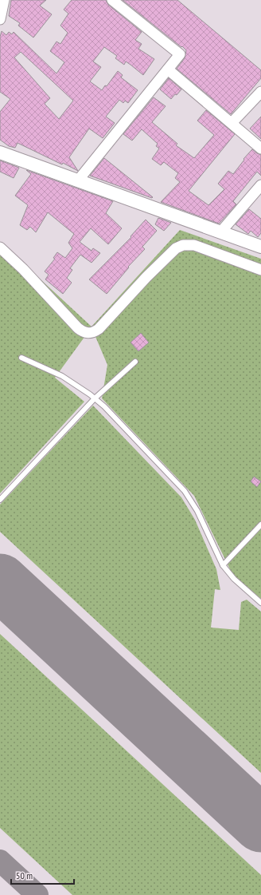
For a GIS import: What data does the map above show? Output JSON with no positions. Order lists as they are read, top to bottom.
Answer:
{
  "scale_bar": "50 m"
}
